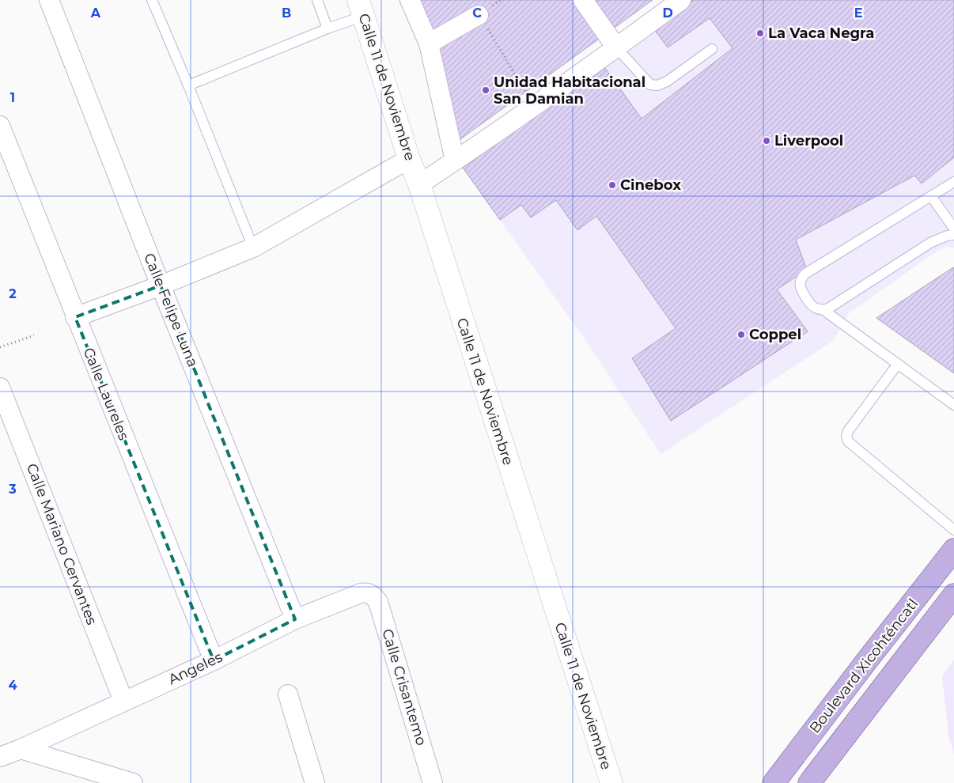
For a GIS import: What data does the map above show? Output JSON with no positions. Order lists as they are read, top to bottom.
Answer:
{
  "streets": {
    "main road": ["Boulevard Xicohténcatl"],
    "street": [
      "Calle 11 de Noviembre",
      "Calle Felipe Luna",
      "Calle Laureles",
      "Calle Mariano Cervantes",
      "Angeles",
      "Calle Crisantemo"
    ]
  },
  "crossings": [
    ["Calle Felipe Luna", "Angeles"],
    ["Calle Laureles", "Angeles"],
    ["Calle Mariano Cervantes", "Angeles"],
    ["Angeles", "Calle Crisantemo"]
  ],
  "places": [
    "La Vaca Negra",
    "Unidad Habitacional San Damian",
    "Liverpool",
    "Cinebox",
    "Coppel"
  ],
  "grid": {
    "columns": [
      "A",
      "B",
      "C",
      "D",
      "E"
    ],
    "rows": [
      "1",
      "2",
      "3",
      "4"
    ]
  }
}
